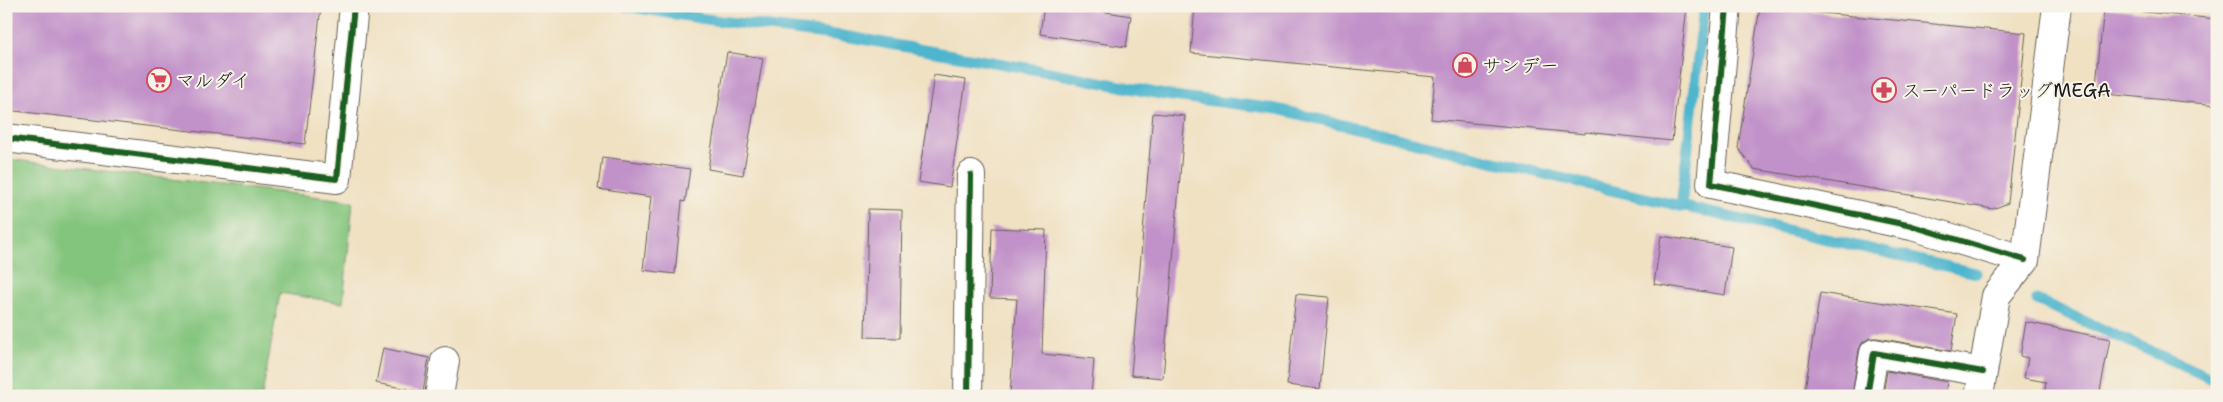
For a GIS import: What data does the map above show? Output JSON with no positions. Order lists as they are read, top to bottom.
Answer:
{
  "places": {
    "shop": ["サンデー"],
    "supermarket": ["マルダイ"],
    "pharmacy": ["スーパードラッグMEGA"]
  }
}
